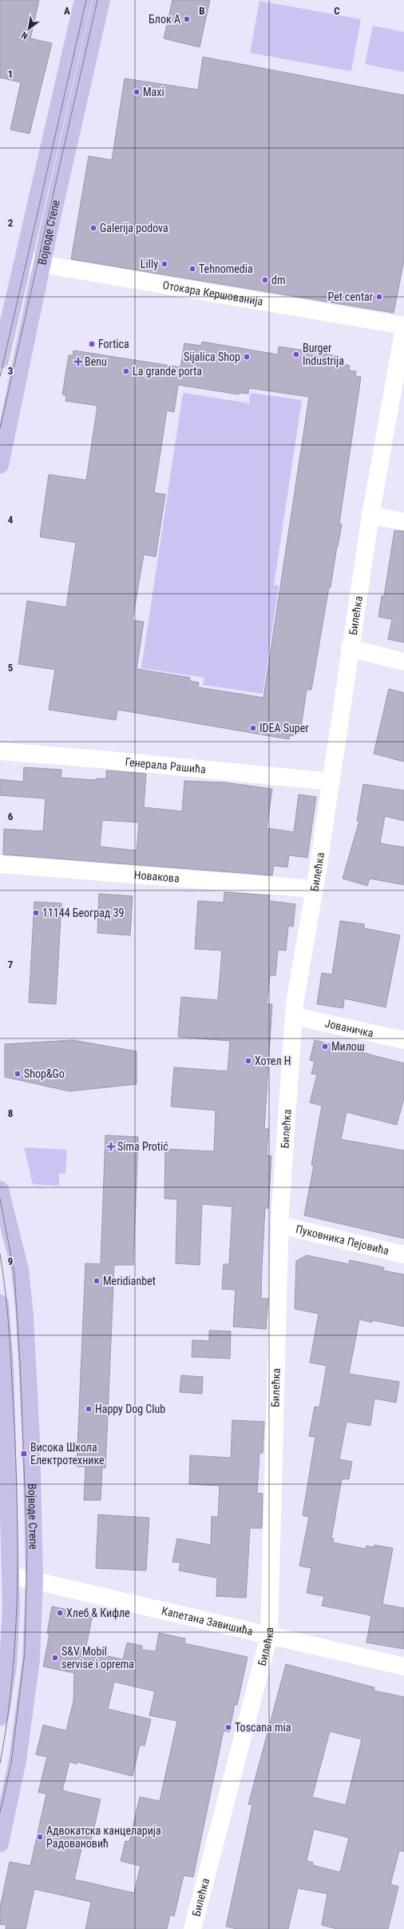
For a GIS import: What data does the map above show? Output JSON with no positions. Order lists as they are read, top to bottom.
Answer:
{
  "streets": {
    "main road": ["Војводе Степе"],
    "street": [
      "Отокара Кершованија",
      "Билећка",
      "Генерала Рашића",
      "Новакова",
      "Јованичка",
      "Пуковника Пејовића",
      "Капетана Завишића"
    ]
  },
  "crossings": [
    ["Војводе Степе", "Отокара Кершованија"],
    ["Војводе Степе", "Капетана Завишића"],
    ["Билећка", "Генерала Рашића"],
    ["Билећка", "Новакова"],
    ["Билећка", "Јованичка"],
    ["Билећка", "Пуковника Пејовића"],
    ["Билећка", "Капетана Завишића"]
  ],
  "places": {
    "other": [
      "Блок А",
      "Maxi",
      "Galerija podova",
      "Lilly",
      "Tehnomedia",
      "dm",
      "Pet centar",
      "Fortica",
      "Burger Industrija",
      "Sijalica Shop",
      "La grande porta",
      "IDEA Super",
      "11144 Београд 39",
      "Милош",
      "Хотел Н",
      "Shop&Go",
      "Meridianbet",
      "Happy Dog Club",
      "Хлеб & Кифле",
      "S&V Mobil servise i oprema",
      "Toscana mia",
      "Адвокатска канцеларија Радовановић"
    ],
    "health": ["Benu", "Sima Protić"],
    "transit": ["Висока Школа Електротехнике"]
  },
  "north": "bottom left",
  "grid": {
    "columns": ["A", "B", "C"],
    "rows": [
      "1",
      "2",
      "3",
      "4",
      "5",
      "6",
      "7",
      "8",
      "9"
    ]
  }
}
